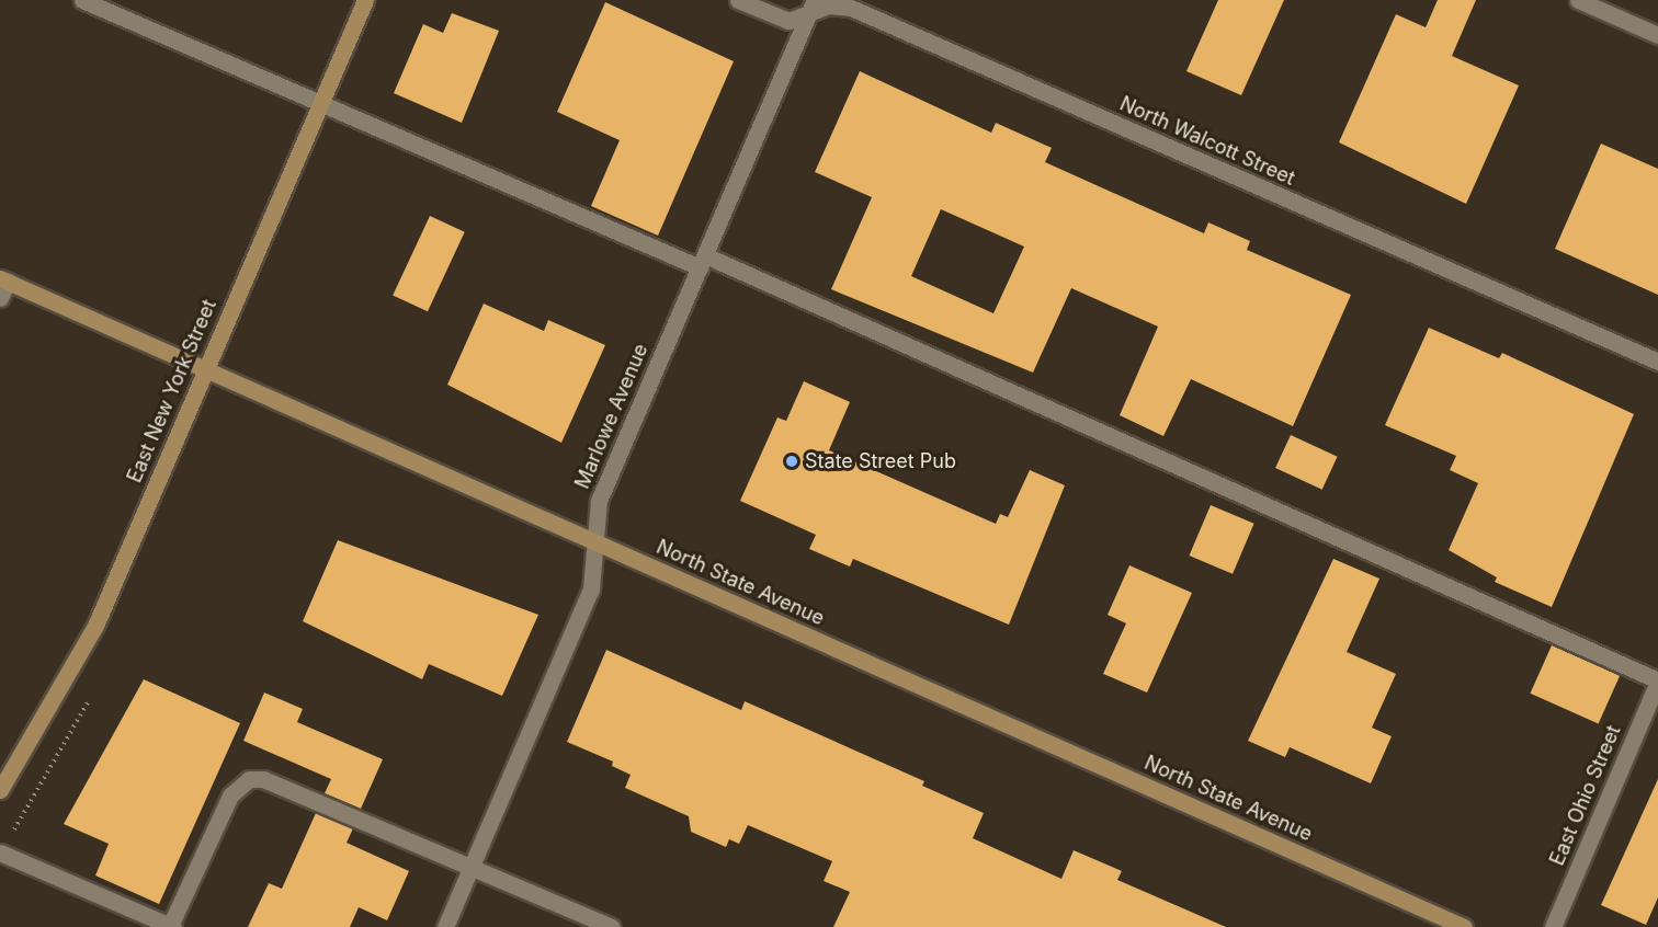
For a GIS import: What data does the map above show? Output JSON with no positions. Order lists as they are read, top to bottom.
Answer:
{
  "streets": {
    "street": [
      "North Walcott Street",
      "East New York Street",
      "Marlowe Avenue",
      "North State Avenue",
      "East Ohio Street"
    ]
  },
  "crossings": [
    ["North Walcott Street", "Marlowe Avenue"],
    ["East New York Street", "North State Avenue"],
    ["Marlowe Avenue", "North State Avenue"]
  ],
  "places": ["State Street Pub"]
}
